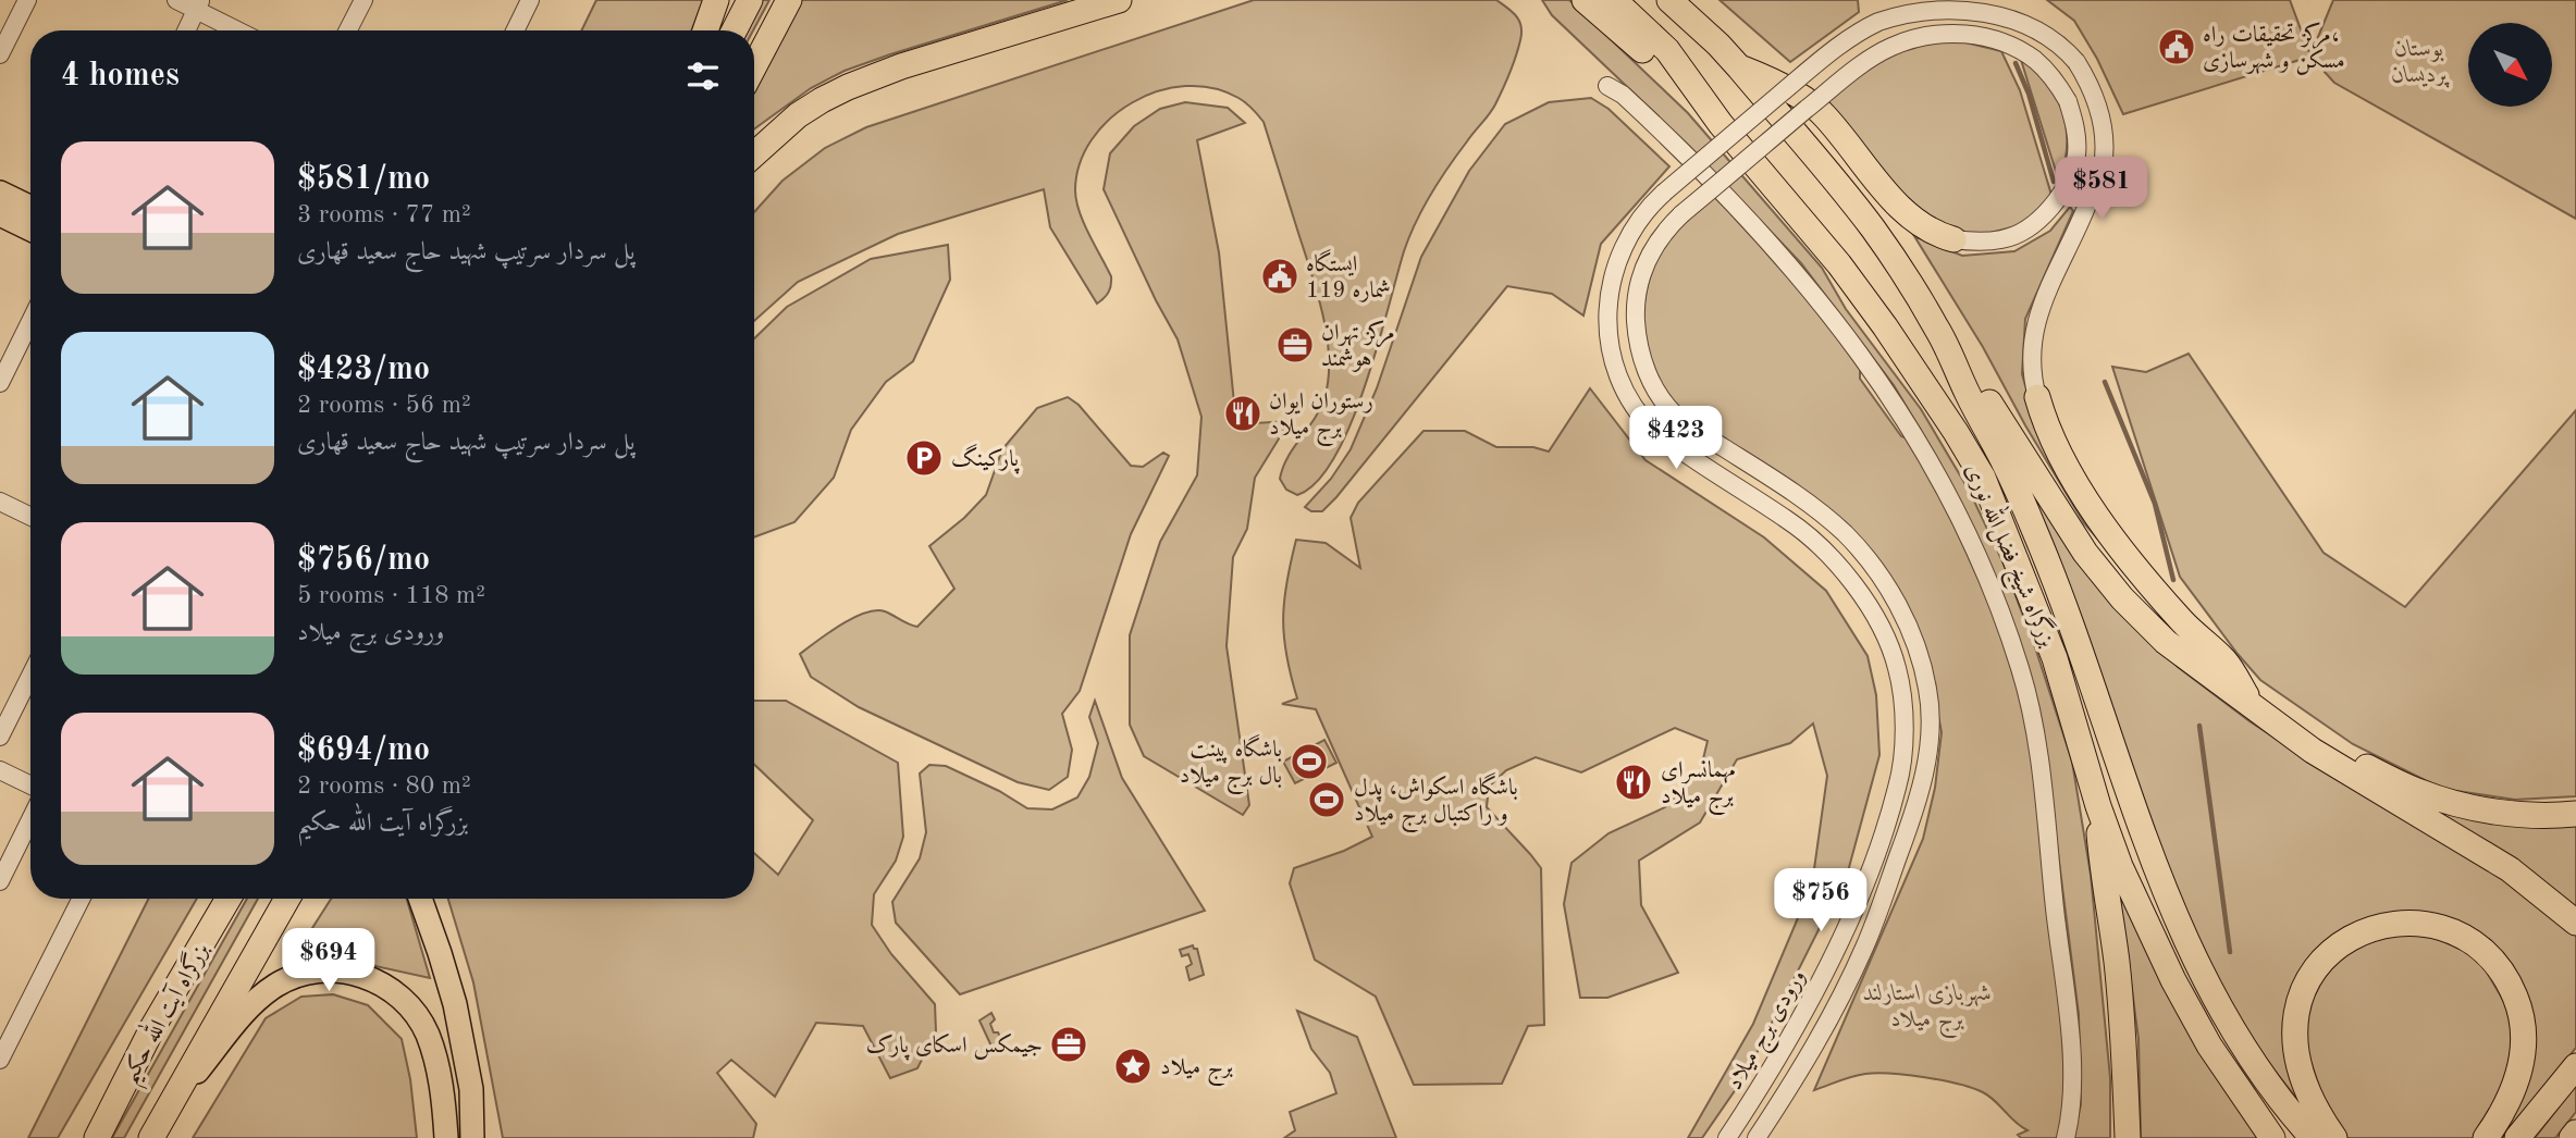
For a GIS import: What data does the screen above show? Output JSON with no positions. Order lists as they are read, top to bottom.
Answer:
{
  "streets": {
    "highway": ["بزرگراه شیخ فضل‌الله نوری", "بزرگراه آیت الله حکیم"],
    "street": ["ورودی برج میلاد"]
  },
  "parks": ["بوستان پردیسان", "شهربازی استارلند برج میلاد"],
  "places": {
    "public building": ["مرکز تحقیقات راه، مسکن و شهرسازی", "ایستگاه شماره 119"],
    "office": ["مرکز تهران هوشمند", "جیمکس اسکای پارک"],
    "restaurant": ["رستوران ایوان برج میلاد", "مهمانسرای برج میلاد"],
    "parking": ["پارکینگ"],
    "sports": ["باشگاه پینت بال برج میلاد", "باشگاه اسکواش، پدل و راکتبال برج میلاد"],
    "place": ["برج میلاد"]
  },
  "north": "bottom right",
  "page": {
    "heading": "4 homes",
    "list": [
      {
        "name": "$581/mo",
        "note": "3 rooms · 77 m² · پل سردار سرتیپ شهید حاج سعید قهاری"
      },
      {
        "name": "$423/mo",
        "note": "2 rooms · 56 m² · پل سردار سرتیپ شهید حاج سعید قهاری"
      },
      {
        "name": "$756/mo",
        "note": "5 rooms · 118 m² · ورودی برج میلاد"
      },
      {
        "name": "$694/mo",
        "note": "2 rooms · 80 m² · بزرگراه آیت الله حکیم"
      }
    ],
    "price": [
      "$581",
      "$423",
      "$756",
      "$694"
    ]
  }
}
